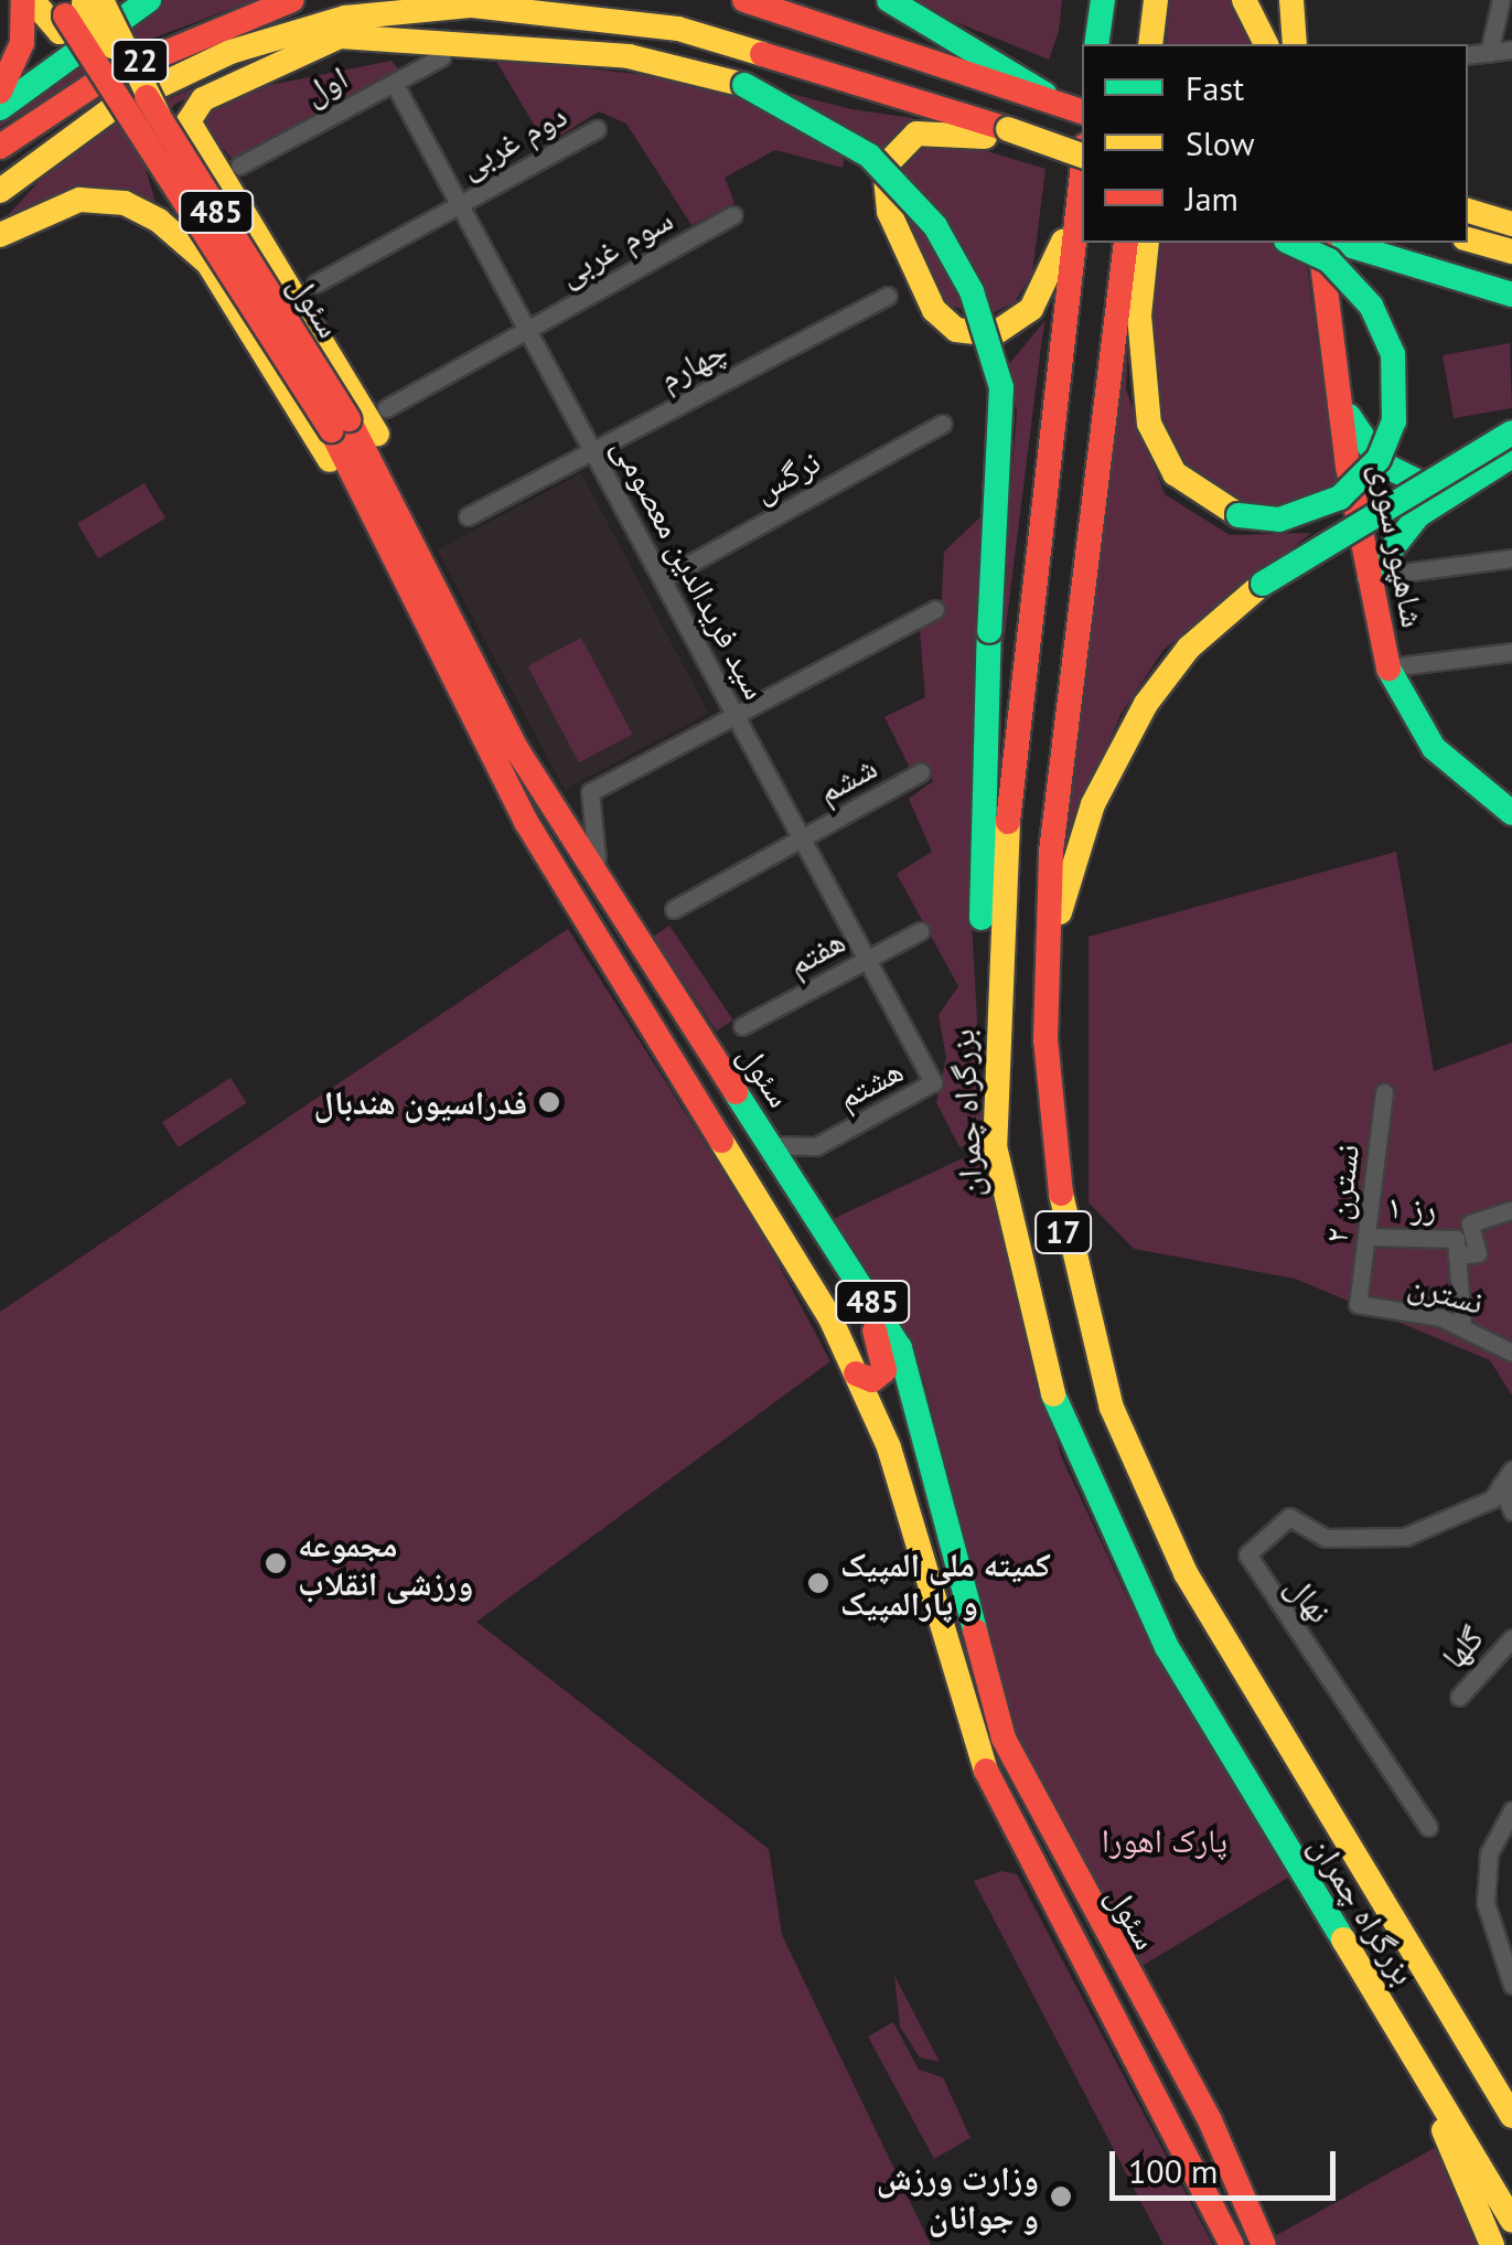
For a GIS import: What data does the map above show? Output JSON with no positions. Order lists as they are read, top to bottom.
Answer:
{
  "streets": {
    "main road": [
      "22",
      "485",
      "سئول",
      "شاهپور سوری",
      "بزرگراه چمران",
      "17"
    ],
    "street": [
      "اول",
      "دوم غربی",
      "سوم غربی",
      "چهارم",
      "نرگس",
      "سید فریدالدین معصومی",
      "ششم",
      "هفتم",
      "هشتم",
      "نسترن ۲",
      "رز ۱",
      "نسترن",
      "نهال",
      "گلها"
    ]
  },
  "crossings": [
    ["22", "بزرگراه چمران"],
    ["اول", "سید فریدالدین معصومی"],
    ["دوم غربی", "سید فریدالدین معصومی"],
    ["سوم غربی", "سید فریدالدین معصومی"],
    ["سئول", "هشتم"],
    ["چهارم", "سید فریدالدین معصومی"],
    ["نرگس", "سید فریدالدین معصومی"],
    ["سید فریدالدین معصومی", "ششم"],
    ["سید فریدالدین معصومی", "هفتم"],
    ["سید فریدالدین معصومی", "هشتم"],
    ["نسترن ۲", "رز ۱"],
    ["نسترن ۲", "نسترن"]
  ],
  "parks": ["پارک اهورا"],
  "places": [
    "فدراسیون هندبال",
    "مجموعه ورزشی انقلاب",
    "کمیته ملی المپیک و پارالمپیک",
    "وزارت ورزش و جوانان"
  ],
  "legend": ["Fast", "Slow", "Jam"],
  "scale_bar": "100 m"
}
